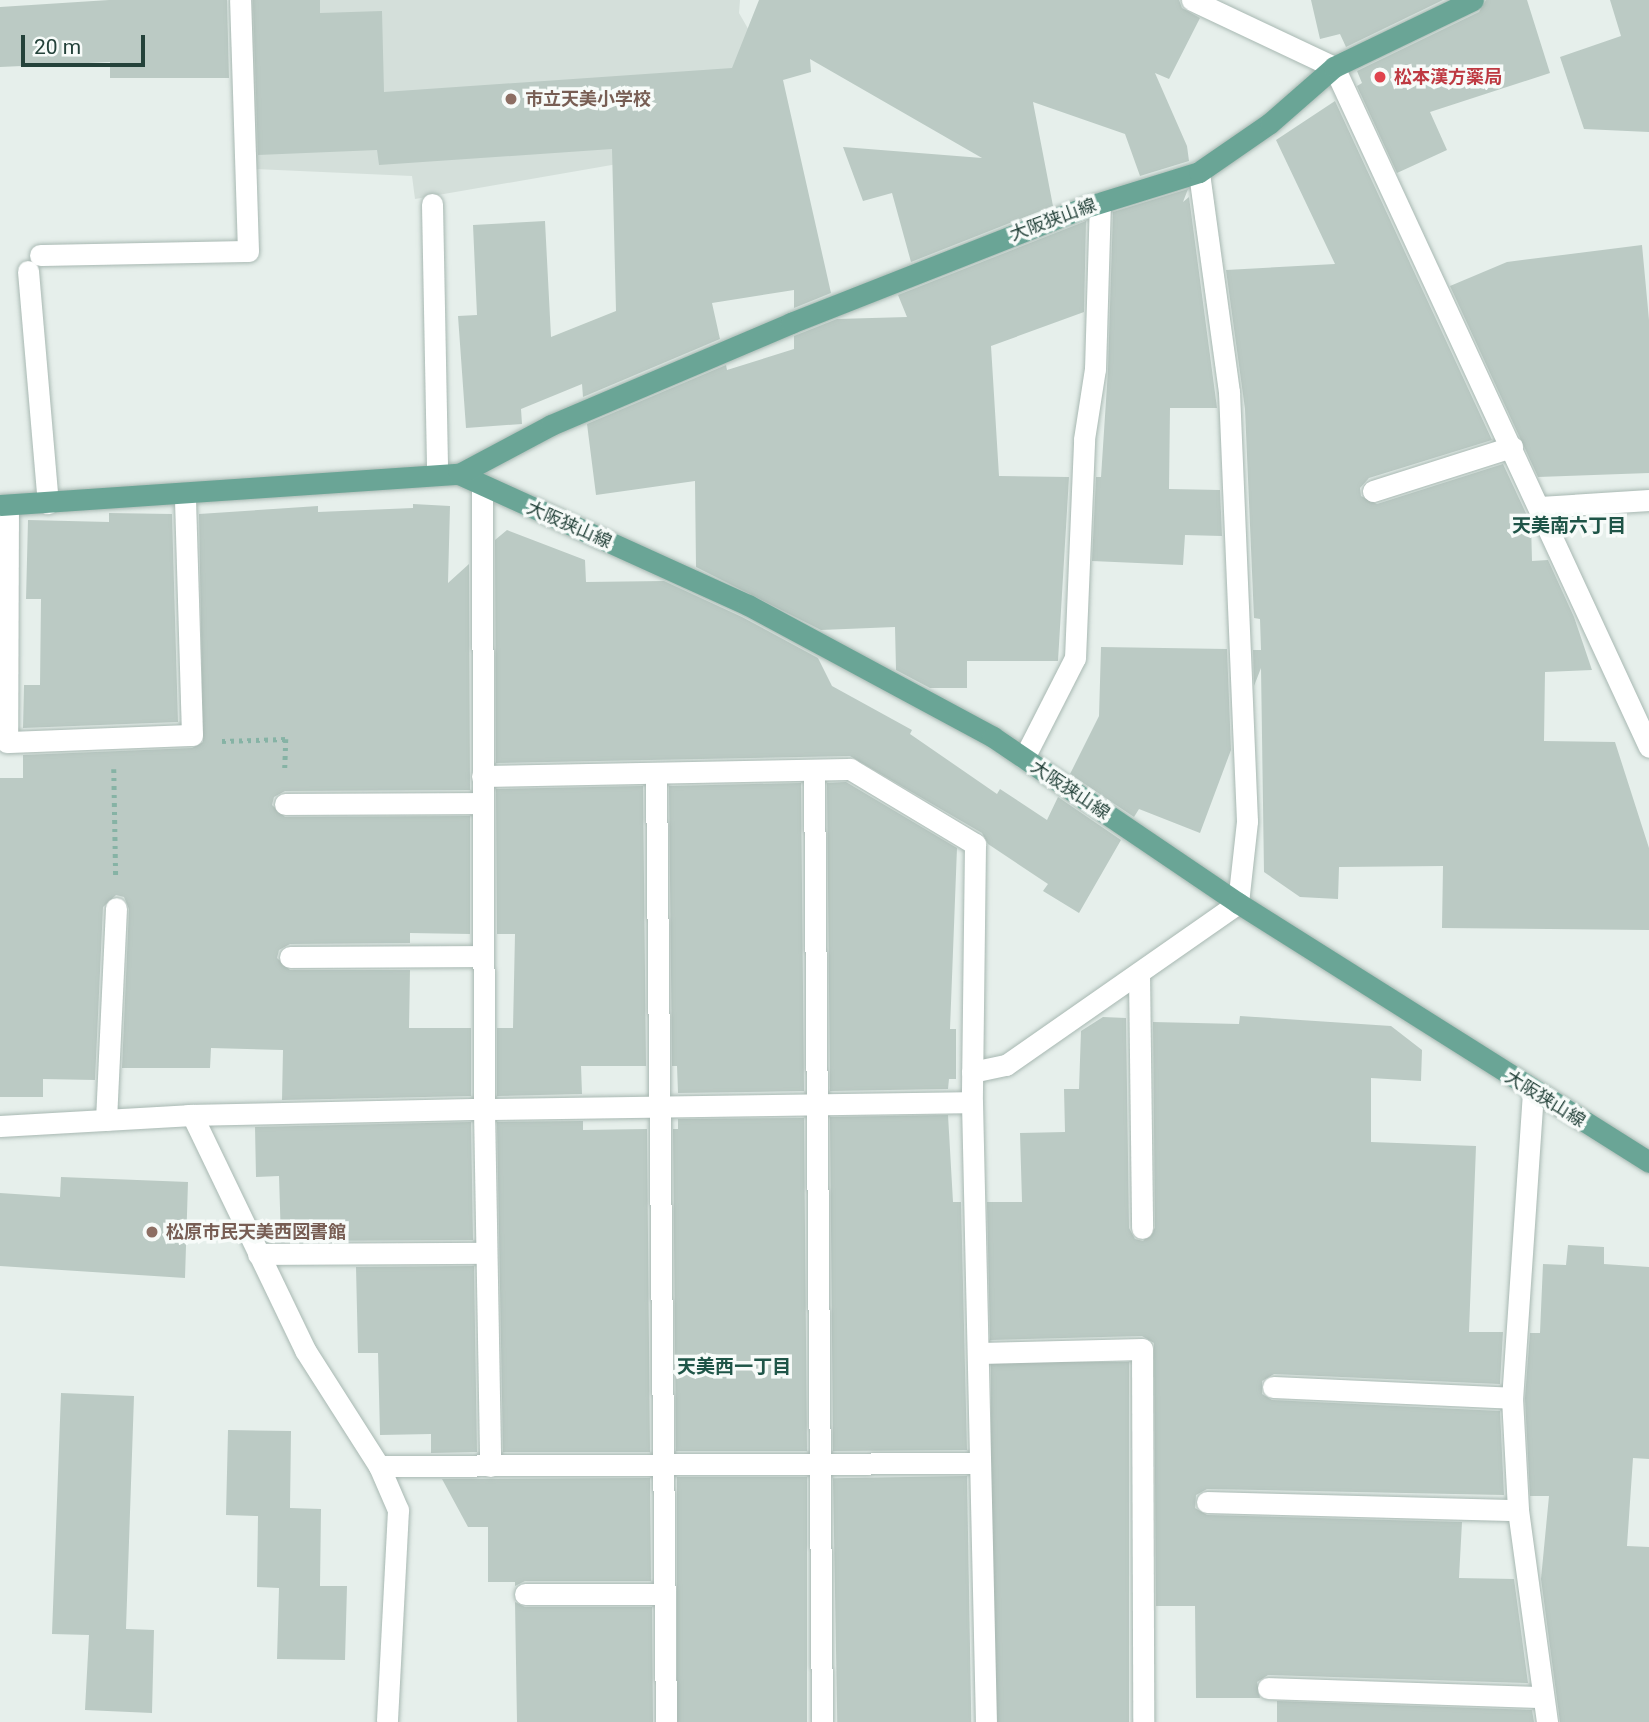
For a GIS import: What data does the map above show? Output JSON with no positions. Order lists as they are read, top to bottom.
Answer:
{
  "streets": {
    "main road": ["大阪狭山線"]
  },
  "districts": ["天美南六丁目", "天美西一丁目"],
  "places": ["松本漢方薬局", "市立天美小学校", "松原市民天美西図書館"],
  "scale_bar": "20 m"
}
